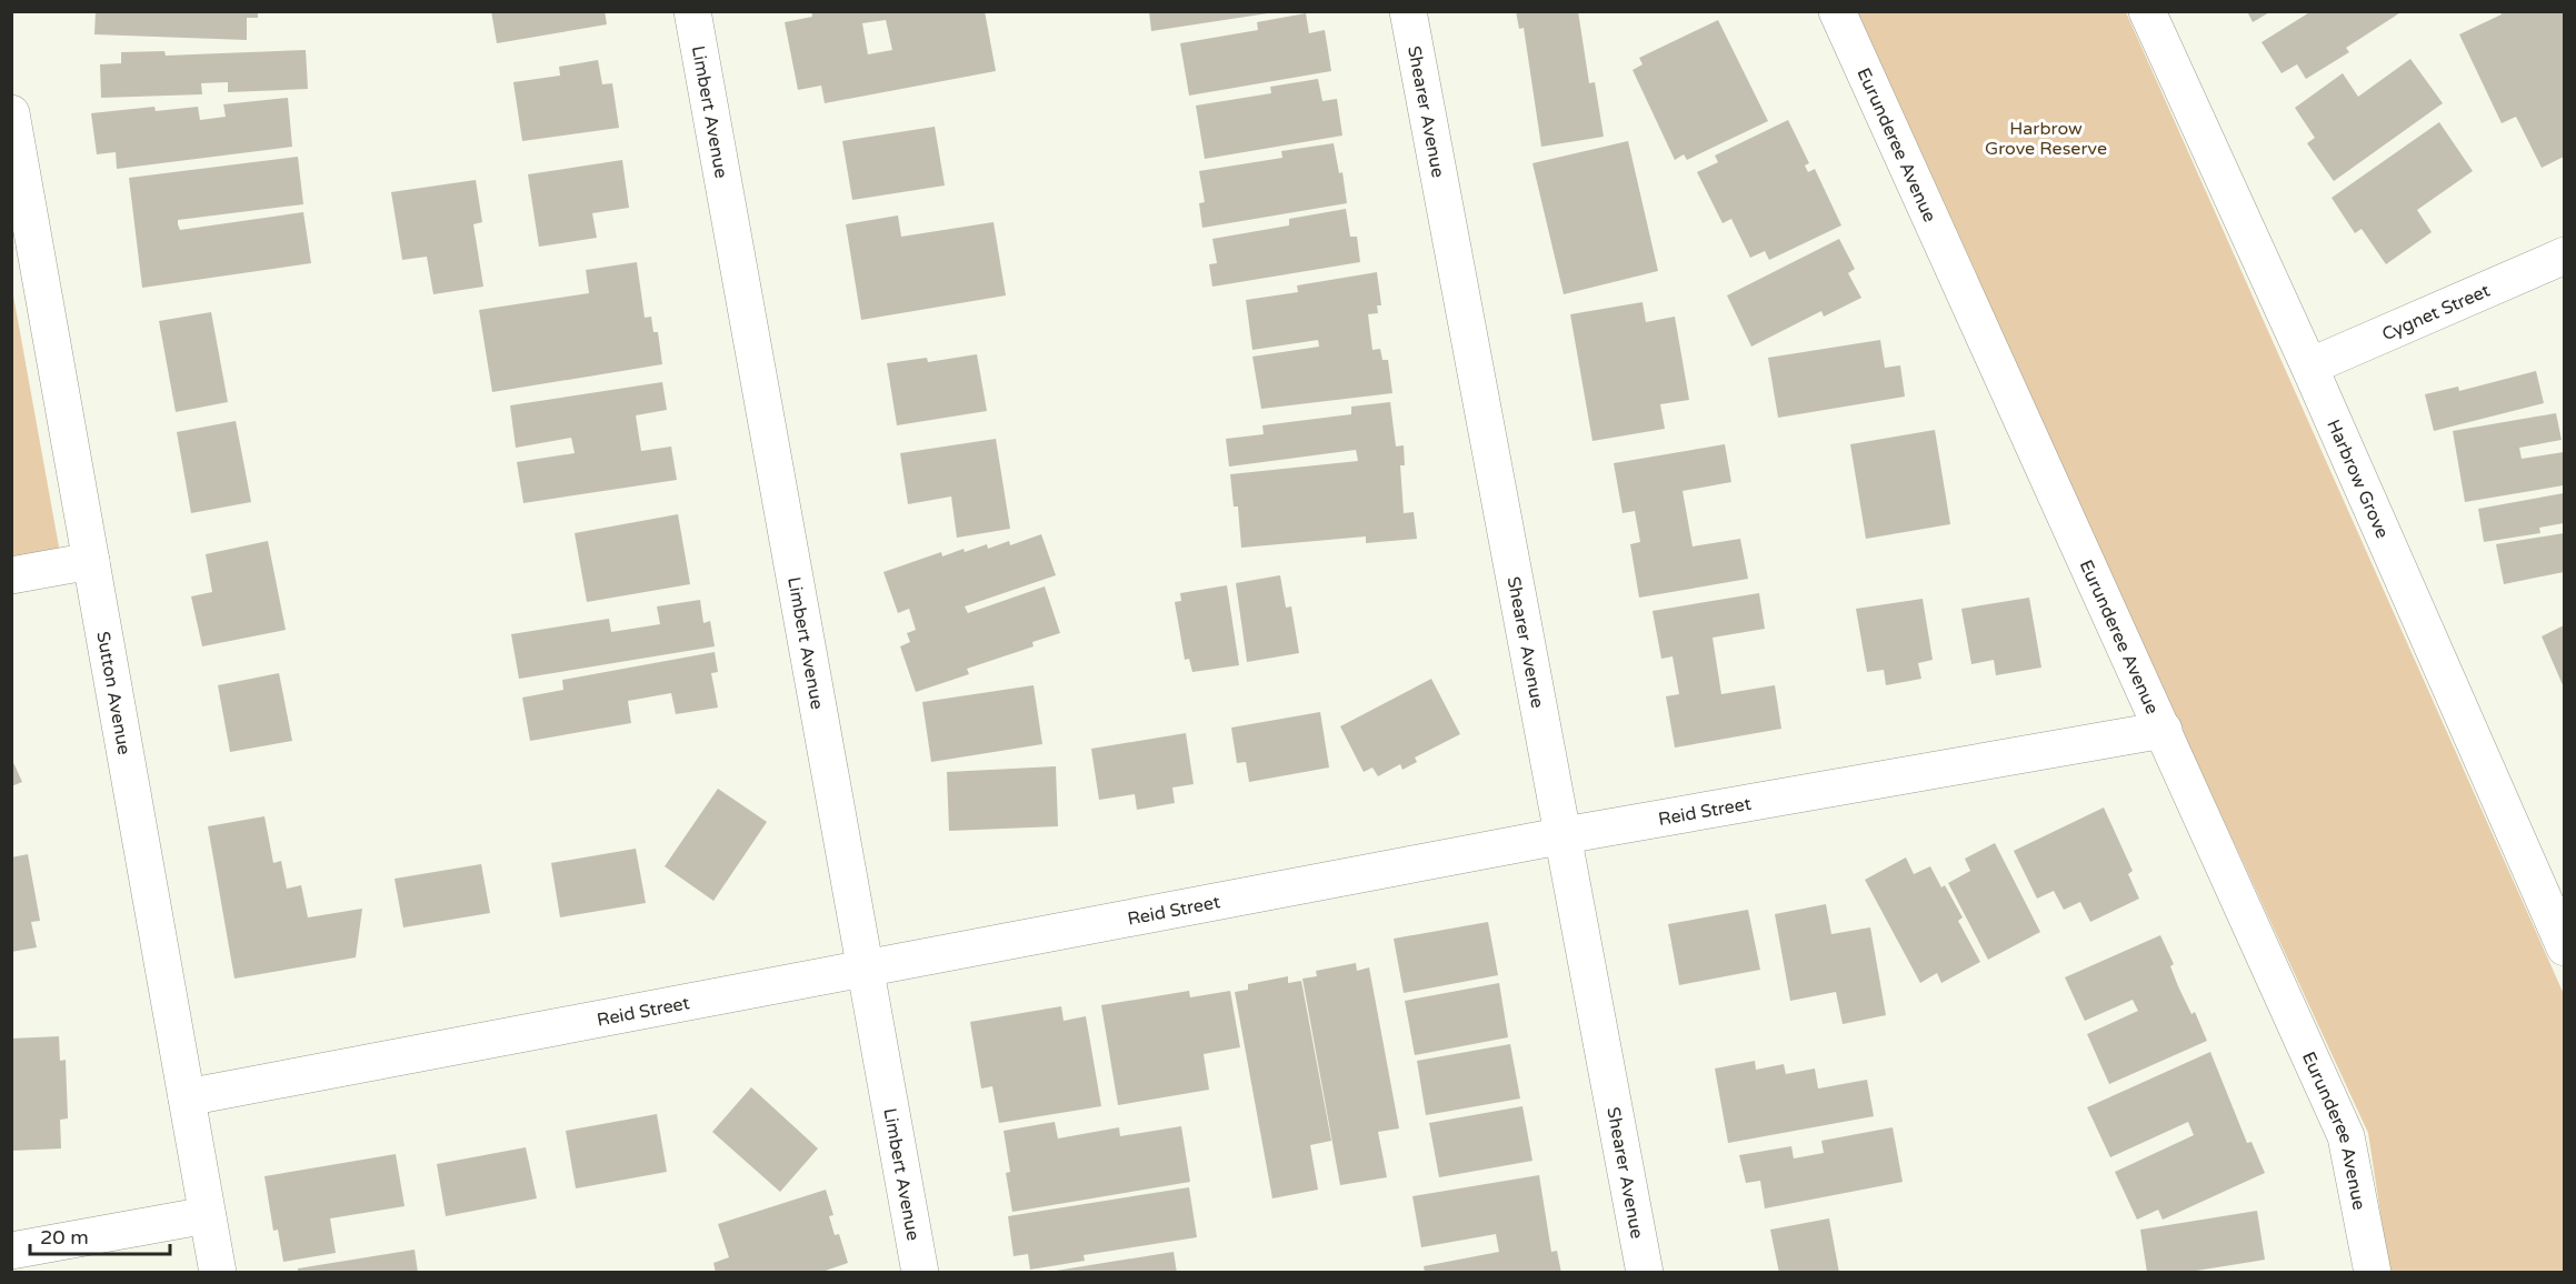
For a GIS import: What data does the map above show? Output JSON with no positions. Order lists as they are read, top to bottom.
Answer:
{
  "streets": {
    "street": [
      "Limbert Avenue",
      "Shearer Avenue",
      "Eurunderee Avenue",
      "Cygnet Street",
      "Harbrow Grove",
      "Sutton Avenue",
      "Reid Street"
    ]
  },
  "crossings": [
    ["Limbert Avenue", "Reid Street"],
    ["Shearer Avenue", "Reid Street"],
    ["Eurunderee Avenue", "Reid Street"],
    ["Cygnet Street", "Harbrow Grove"],
    ["Sutton Avenue", "Reid Street"]
  ],
  "parks": ["Harbrow Grove Reserve"],
  "scale_bar": "20 m"
}
